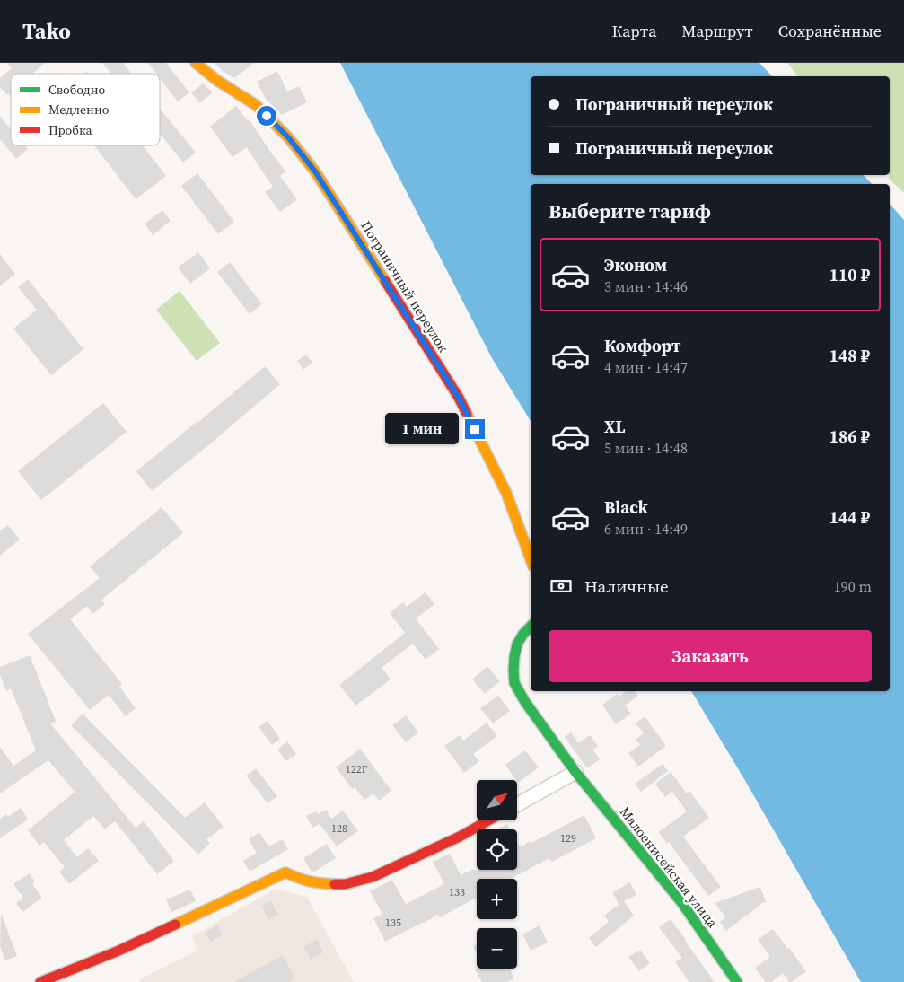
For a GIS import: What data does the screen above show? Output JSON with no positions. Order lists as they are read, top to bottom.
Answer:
{
  "streets": {
    "street": ["Пограничный переулок", "Малоенисейская улица"]
  },
  "house_numbers": [
    "122Г",
    "128",
    "129",
    "133",
    "135"
  ],
  "legend": ["Свободно", "Медленно", "Пробка"],
  "north": "top right",
  "page": {
    "header": "Tako",
    "nav": ["Карта", "Маршрут", "Сохранённые"],
    "banner": ["Пограничный переулок", "Пограничный переулок"],
    "heading": "Выберите тариф",
    "list": [
      {
        "name": "Эконом",
        "note": "3 мин · 14:46",
        "value": "110 ₽"
      },
      {
        "name": "Комфорт",
        "note": "4 мин · 14:47",
        "value": "148 ₽"
      },
      {
        "name": "XL",
        "note": "5 мин · 14:48",
        "value": "186 ₽"
      },
      {
        "name": "Black",
        "note": "6 мин · 14:49",
        "value": "144 ₽"
      }
    ],
    "bubble": "1 мин",
    "pay": ["Наличные", "190 m"],
    "buttons": "Заказать",
    "map_buttons": ["+", "−"]
  }
}
